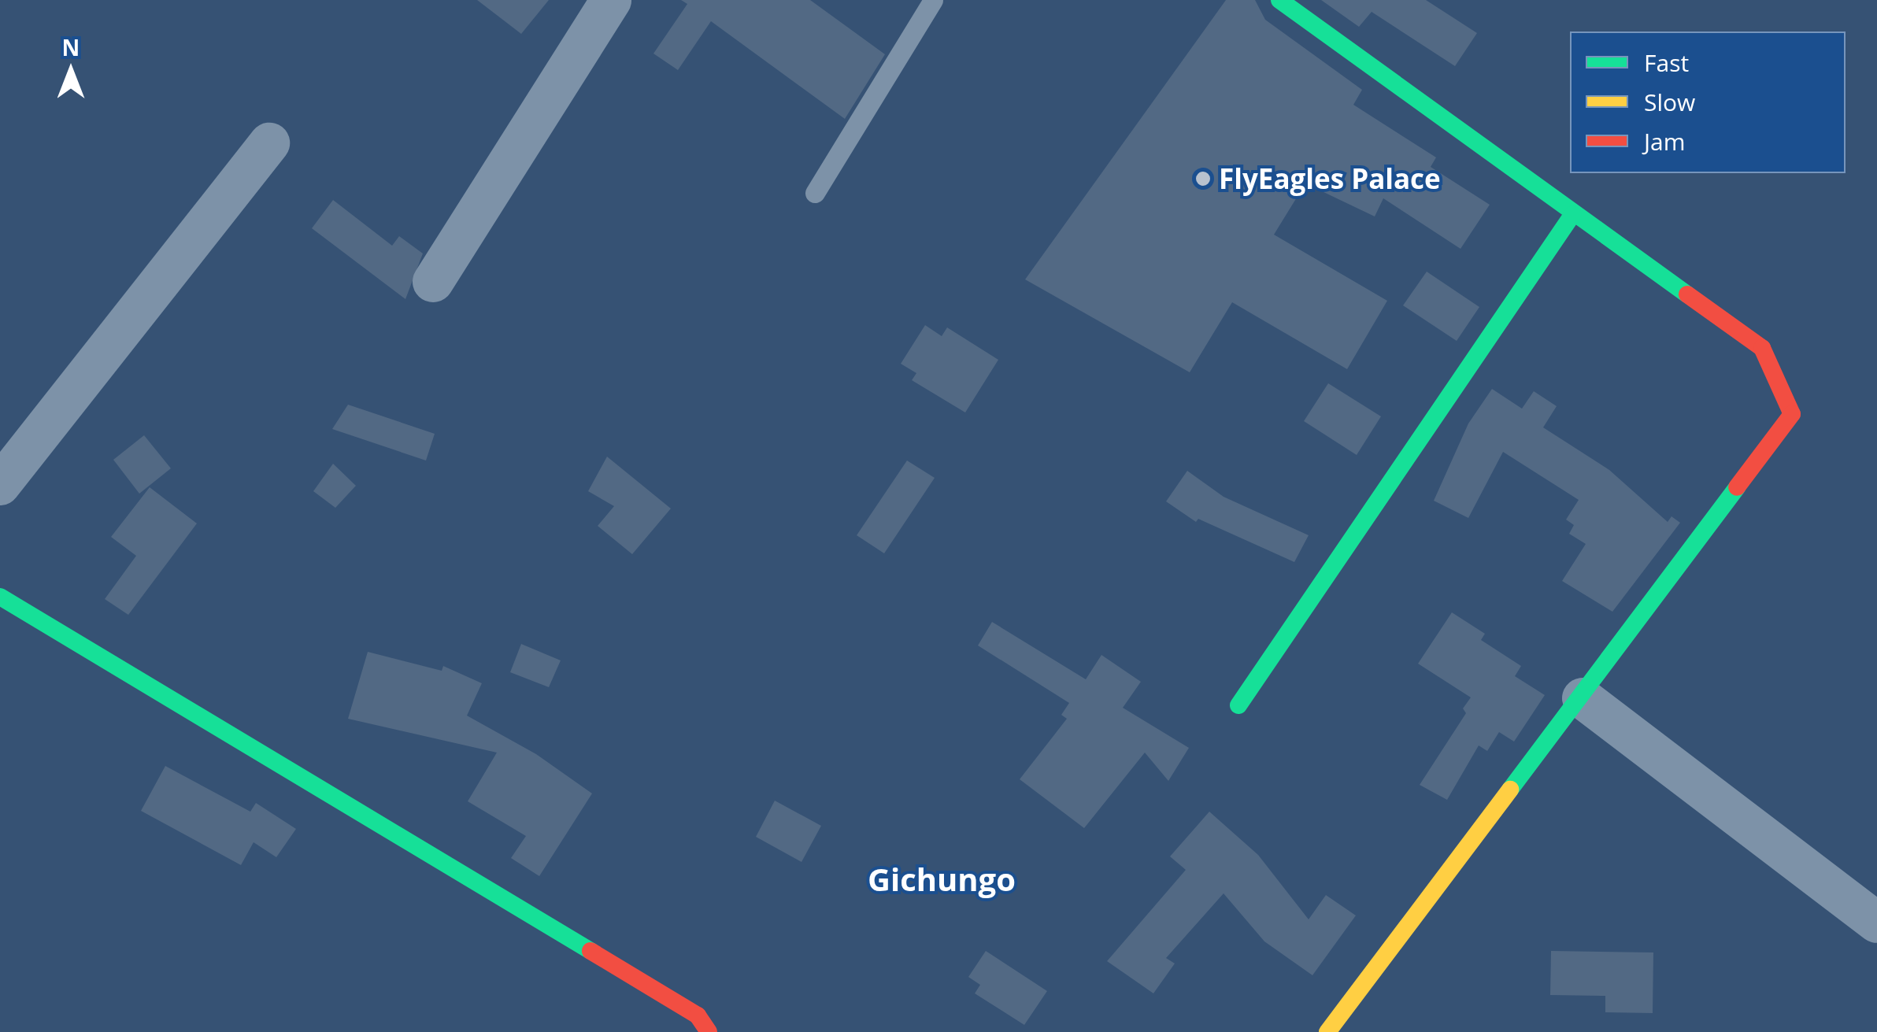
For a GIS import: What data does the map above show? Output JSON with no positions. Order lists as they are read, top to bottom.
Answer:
{
  "districts": ["Gichungo"],
  "places": ["FlyEagles Palace"],
  "legend": ["Fast", "Slow", "Jam"],
  "north": "top"
}
